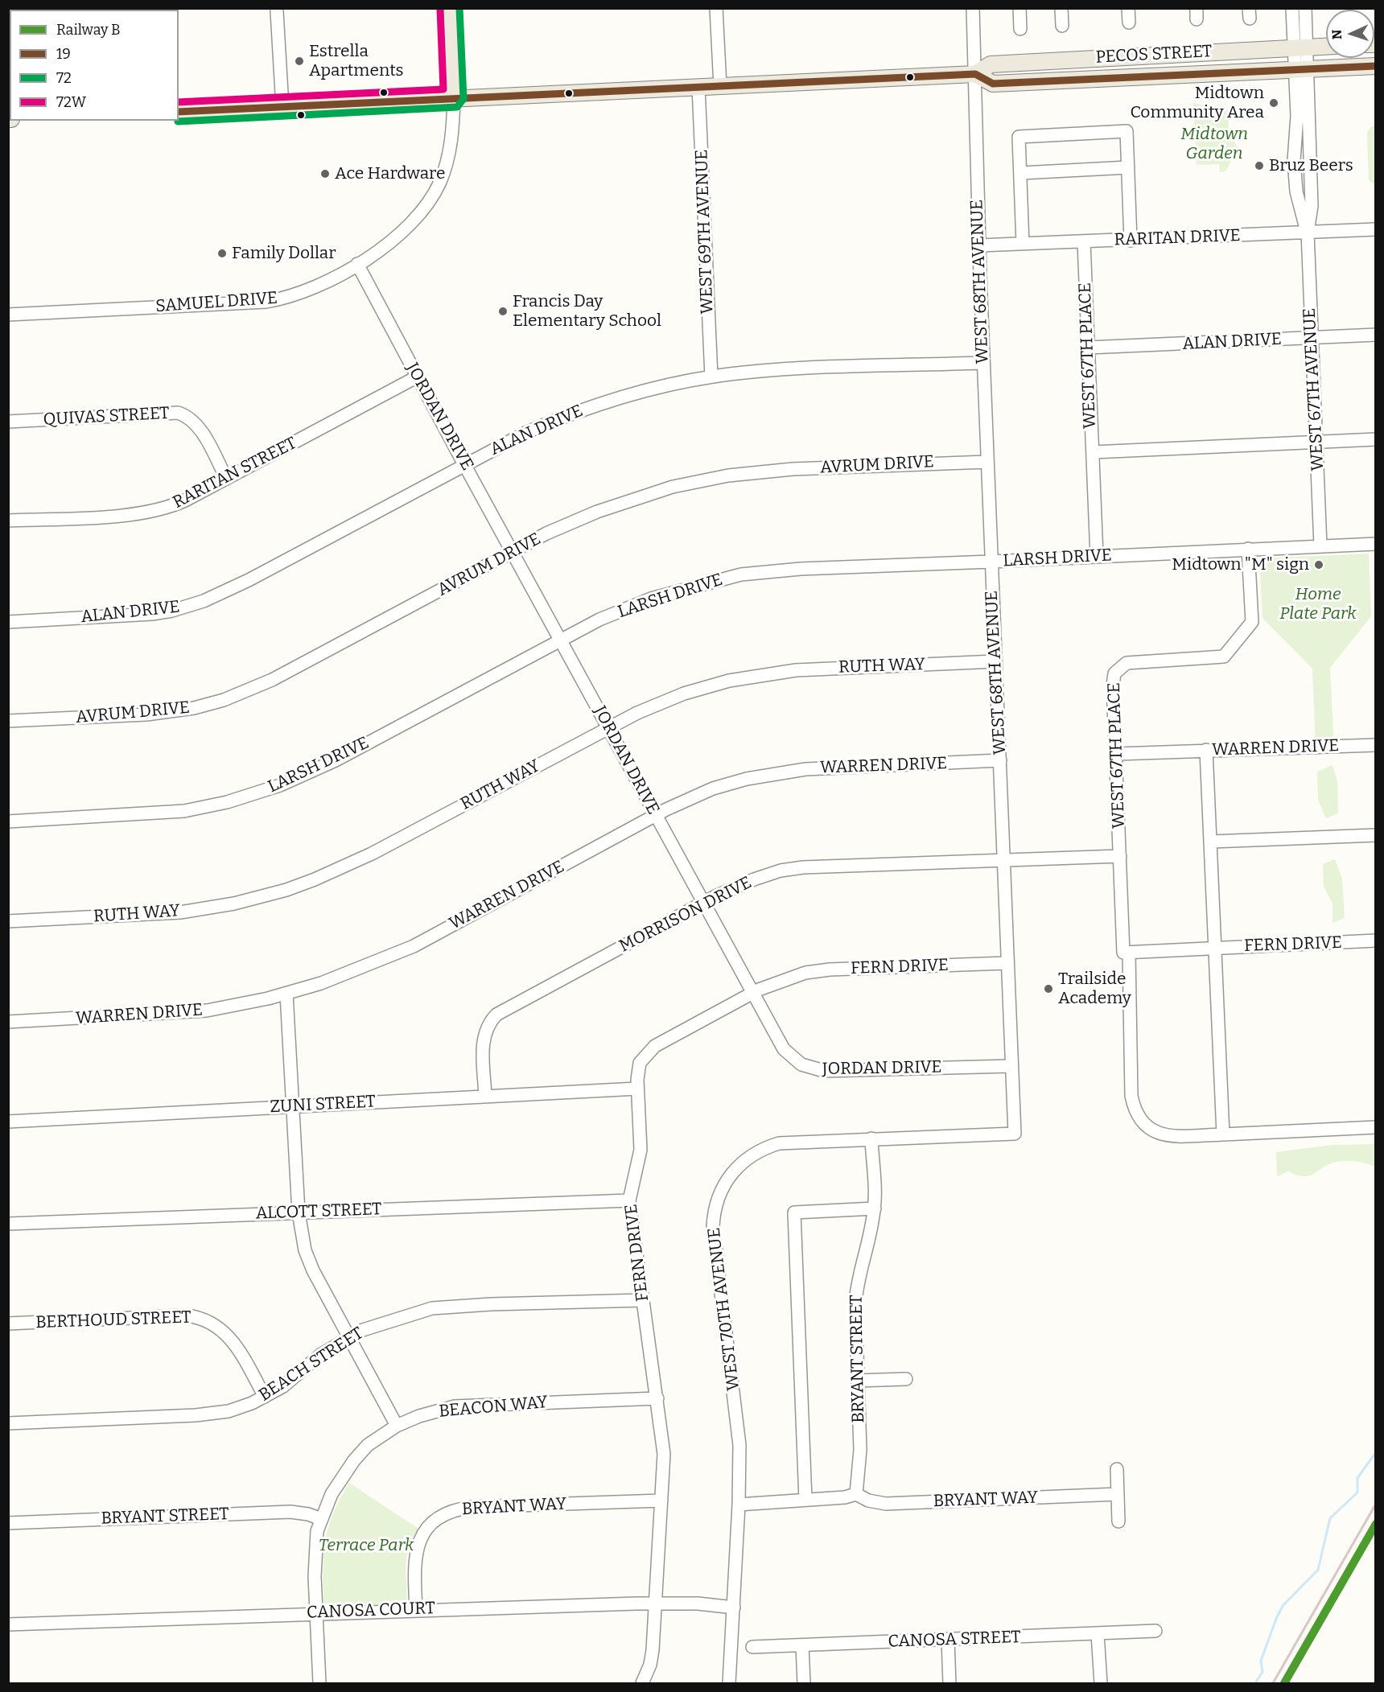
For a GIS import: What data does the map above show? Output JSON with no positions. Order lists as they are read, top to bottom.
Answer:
{
  "streets": {
    "main road": ["PECOS STREET"],
    "street": [
      "WEST 69TH AVENUE",
      "RARITAN DRIVE",
      "WEST 68TH AVENUE",
      "SAMUEL DRIVE",
      "ALAN DRIVE",
      "WEST 67TH PLACE",
      "WEST 67TH AVENUE",
      "QUIVAS STREET",
      "JORDAN DRIVE",
      "AVRUM DRIVE",
      "RARITAN STREET",
      "LARSH DRIVE",
      "RUTH WAY",
      "WARREN DRIVE",
      "MORRISON DRIVE",
      "FERN DRIVE",
      "ZUNI STREET",
      "ALCOTT STREET",
      "WEST 70TH AVENUE",
      "BERTHOUD STREET",
      "BRYANT STREET",
      "BEACH STREET",
      "BEACON WAY",
      "BRYANT WAY",
      "CANOSA COURT",
      "CANOSA STREET"
    ]
  },
  "crossings": [
    ["PECOS STREET", "WEST 69TH AVENUE"],
    ["PECOS STREET", "WEST 68TH AVENUE"],
    ["PECOS STREET", "SAMUEL DRIVE"],
    ["PECOS STREET", "WEST 67TH AVENUE"],
    ["WEST 69TH AVENUE", "ALAN DRIVE"],
    ["RARITAN DRIVE", "WEST 68TH AVENUE"],
    ["RARITAN DRIVE", "WEST 67TH PLACE"],
    ["RARITAN DRIVE", "WEST 67TH AVENUE"],
    ["WEST 68TH AVENUE", "ALAN DRIVE"],
    ["WEST 68TH AVENUE", "JORDAN DRIVE"],
    ["WEST 68TH AVENUE", "AVRUM DRIVE"],
    ["WEST 68TH AVENUE", "LARSH DRIVE"],
    ["WEST 68TH AVENUE", "RUTH WAY"],
    ["WEST 68TH AVENUE", "WARREN DRIVE"],
    ["WEST 68TH AVENUE", "MORRISON DRIVE"],
    ["WEST 68TH AVENUE", "FERN DRIVE"],
    ["WEST 68TH AVENUE", "WEST 70TH AVENUE"],
    ["SAMUEL DRIVE", "JORDAN DRIVE"],
    ["ALAN DRIVE", "WEST 67TH PLACE"],
    ["ALAN DRIVE", "WEST 67TH AVENUE"],
    ["ALAN DRIVE", "JORDAN DRIVE"],
    ["WEST 67TH PLACE", "LARSH DRIVE"],
    ["WEST 67TH PLACE", "WARREN DRIVE"],
    ["WEST 67TH PLACE", "MORRISON DRIVE"],
    ["WEST 67TH PLACE", "FERN DRIVE"],
    ["WEST 67TH AVENUE", "LARSH DRIVE"],
    ["QUIVAS STREET", "RARITAN STREET"],
    ["JORDAN DRIVE", "AVRUM DRIVE"],
    ["JORDAN DRIVE", "RARITAN STREET"],
    ["JORDAN DRIVE", "LARSH DRIVE"],
    ["JORDAN DRIVE", "RUTH WAY"],
    ["JORDAN DRIVE", "WARREN DRIVE"],
    ["JORDAN DRIVE", "MORRISON DRIVE"],
    ["JORDAN DRIVE", "FERN DRIVE"],
    ["MORRISON DRIVE", "ZUNI STREET"],
    ["FERN DRIVE", "ZUNI STREET"],
    ["FERN DRIVE", "ALCOTT STREET"],
    ["FERN DRIVE", "BEACH STREET"],
    ["FERN DRIVE", "BEACON WAY"],
    ["FERN DRIVE", "BRYANT WAY"],
    ["FERN DRIVE", "CANOSA COURT"],
    ["WEST 70TH AVENUE", "BRYANT STREET"],
    ["WEST 70TH AVENUE", "CANOSA COURT"],
    ["BERTHOUD STREET", "BEACH STREET"],
    ["BRYANT STREET", "BEACON WAY"],
    ["BRYANT STREET", "BRYANT WAY"],
    ["BEACON WAY", "CANOSA COURT"],
    ["BRYANT WAY", "CANOSA COURT"]
  ],
  "parks": ["Midtown Garden", "Home Plate Park", "Terrace Park"],
  "places": [
    "Estrella Apartments",
    "Midtown Community Area",
    "Bruz Beers",
    "Ace Hardware",
    "Family Dollar",
    "Francis Day Elementary School",
    "Midtown \"M\" sign",
    "Trailside Academy"
  ],
  "lines": [
    "transit line 72",
    "transit line 72W",
    "transit line 19",
    "rail line B"
  ],
  "legend": [
    "Railway B",
    "19",
    "72",
    "72W"
  ],
  "north": "left"
}
